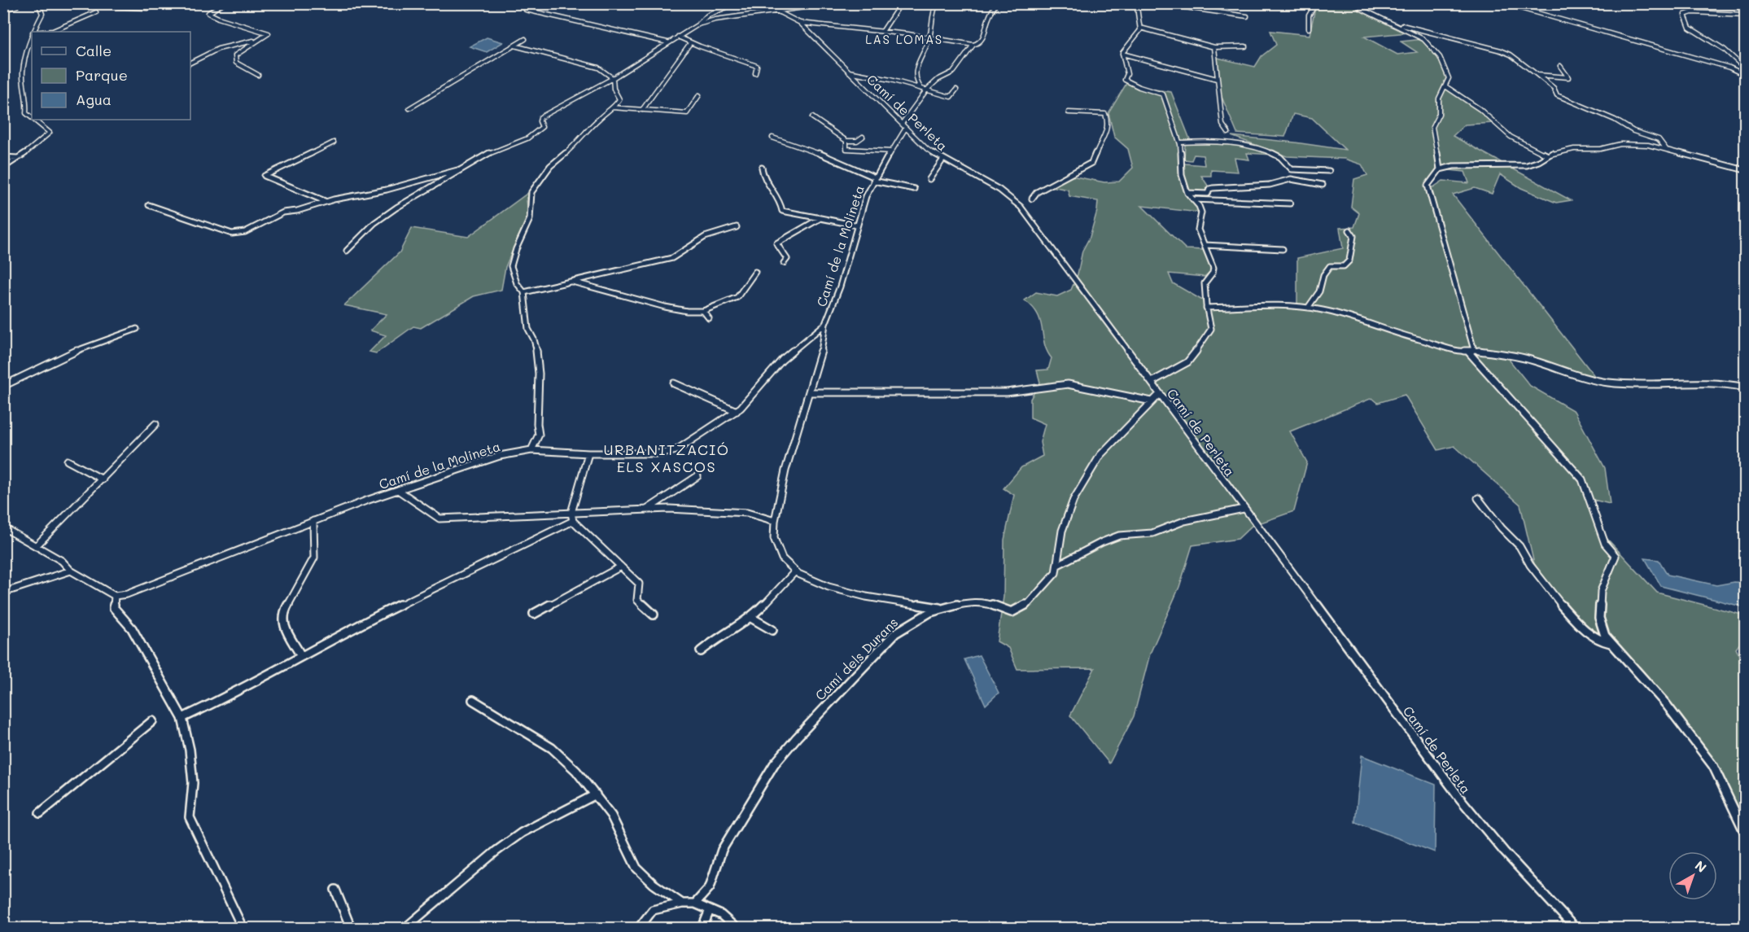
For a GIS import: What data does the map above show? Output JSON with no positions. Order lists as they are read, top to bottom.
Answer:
{
  "streets": {
    "street": ["Camí de Perleta", "Camí de la Molineta", "Camí dels Durans"]
  },
  "crossings": [
    ["Camí de Perleta", "Camí de la Molineta"],
    ["Camí de la Molineta", "Camí dels Durans"]
  ],
  "districts": ["LAS LOMAS", "URBANITZACIÓ ELS XASCOS"],
  "legend": ["Calle", "Parque", "Agua"],
  "north": "top right"
}
